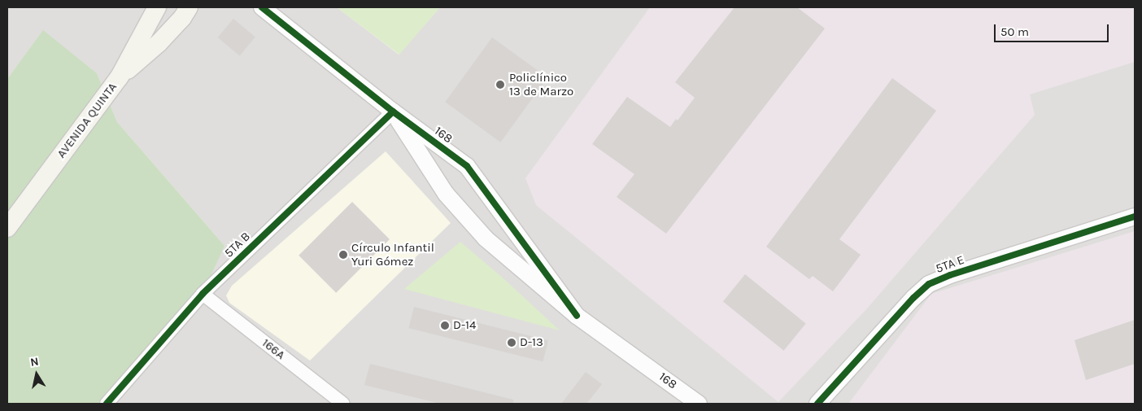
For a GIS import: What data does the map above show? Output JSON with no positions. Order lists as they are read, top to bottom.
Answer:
{
  "streets": {
    "main road": ["AVENIDA QUINTA"],
    "street": [
      "168",
      "5TA B",
      "5TA E",
      "166A"
    ]
  },
  "crossings": [
    ["168", "5TA B"],
    ["5TA B", "166A"]
  ],
  "places": [
    "Policlínico 13 de Marzo",
    "Círculo Infantil Yuri Gómez",
    "D-14",
    "D-13"
  ],
  "scale_bar": "50 m",
  "north": "top"
}
